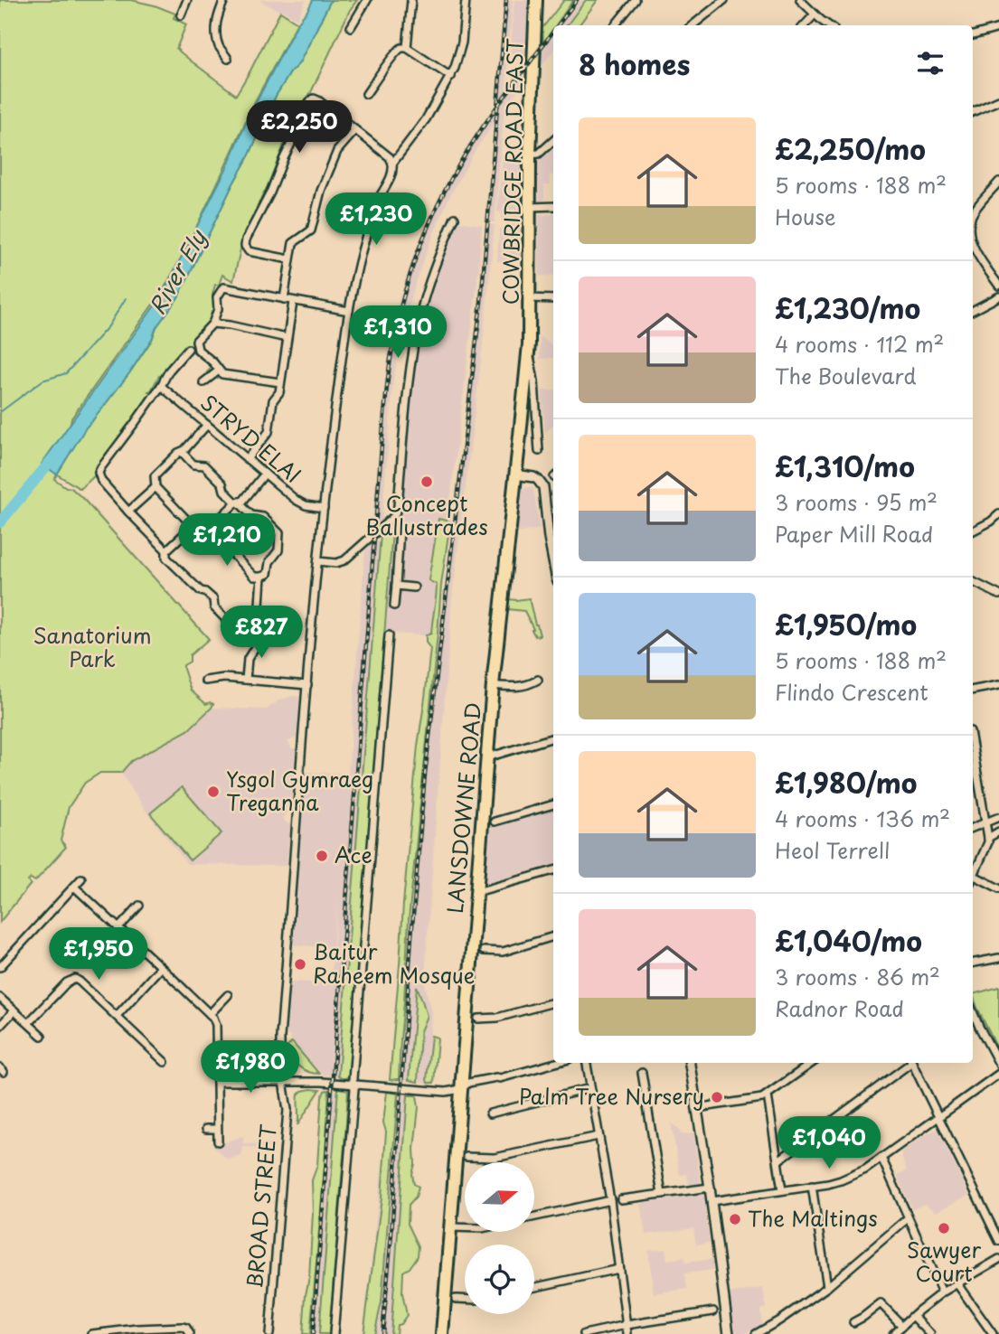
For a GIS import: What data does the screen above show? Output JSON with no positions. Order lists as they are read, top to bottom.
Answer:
{
  "streets": {
    "main road": ["COWBRIDGE ROAD EAST", "LANSDOWNE ROAD"],
    "street": ["STRYD ELAI", "BROAD STREET"]
  },
  "crossings": [
    ["COWBRIDGE ROAD EAST", "LANSDOWNE ROAD"],
    ["STRYD ELAI", "BROAD STREET"]
  ],
  "water": ["River Ely"],
  "parks": ["Sanatorium Park"],
  "places": [
    "Concept Ballustrades",
    "Ysgol Gymraeg Treganna",
    "Ace",
    "Baitur Raheem Mosque",
    "Palm Tree Nursery",
    "The Maltings",
    "Sawyer Court"
  ],
  "north": "right",
  "page": {
    "heading": "8 homes",
    "price": [
      "£2,250",
      "£1,230",
      "£1,310",
      "£1,210",
      "£827",
      "£1,950",
      "£1,980",
      "£1,040"
    ],
    "list": [
      {
        "name": "£2,250/mo",
        "note": "5 rooms · 188 m² · House"
      },
      {
        "name": "£1,230/mo",
        "note": "4 rooms · 112 m² · The Boulevard"
      },
      {
        "name": "£1,310/mo",
        "note": "3 rooms · 95 m² · Paper Mill Road"
      },
      {
        "name": "£1,950/mo",
        "note": "5 rooms · 188 m² · Flindo Crescent"
      },
      {
        "name": "£1,980/mo",
        "note": "4 rooms · 136 m² · Heol Terrell"
      },
      {
        "name": "£1,040/mo",
        "note": "3 rooms · 86 m² · Radnor Road"
      }
    ]
  }
}
